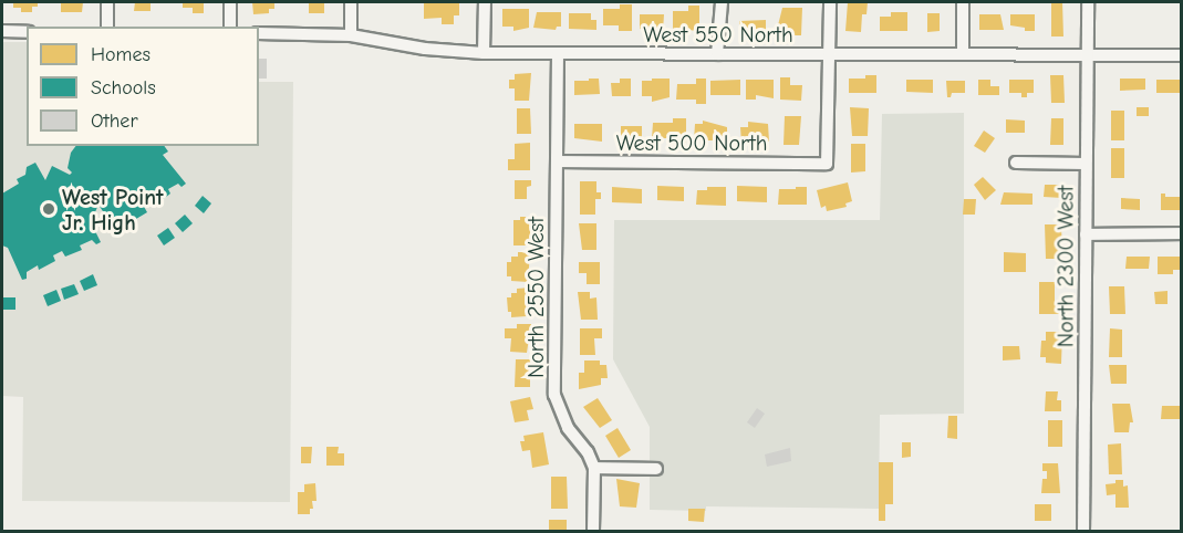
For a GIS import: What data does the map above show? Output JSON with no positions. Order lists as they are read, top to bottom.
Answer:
{
  "streets": {
    "street": [
      "West 550 North",
      "West 500 North",
      "North 2300 West",
      "North 2550 West"
    ]
  },
  "crossings": [
    ["West 550 North", "West 500 North"],
    ["West 550 North", "North 2300 West"],
    ["West 550 North", "North 2550 West"],
    ["West 500 North", "North 2550 West"]
  ],
  "places": ["West Point Jr. High"],
  "legend": ["Homes", "Schools", "Other"]
}
